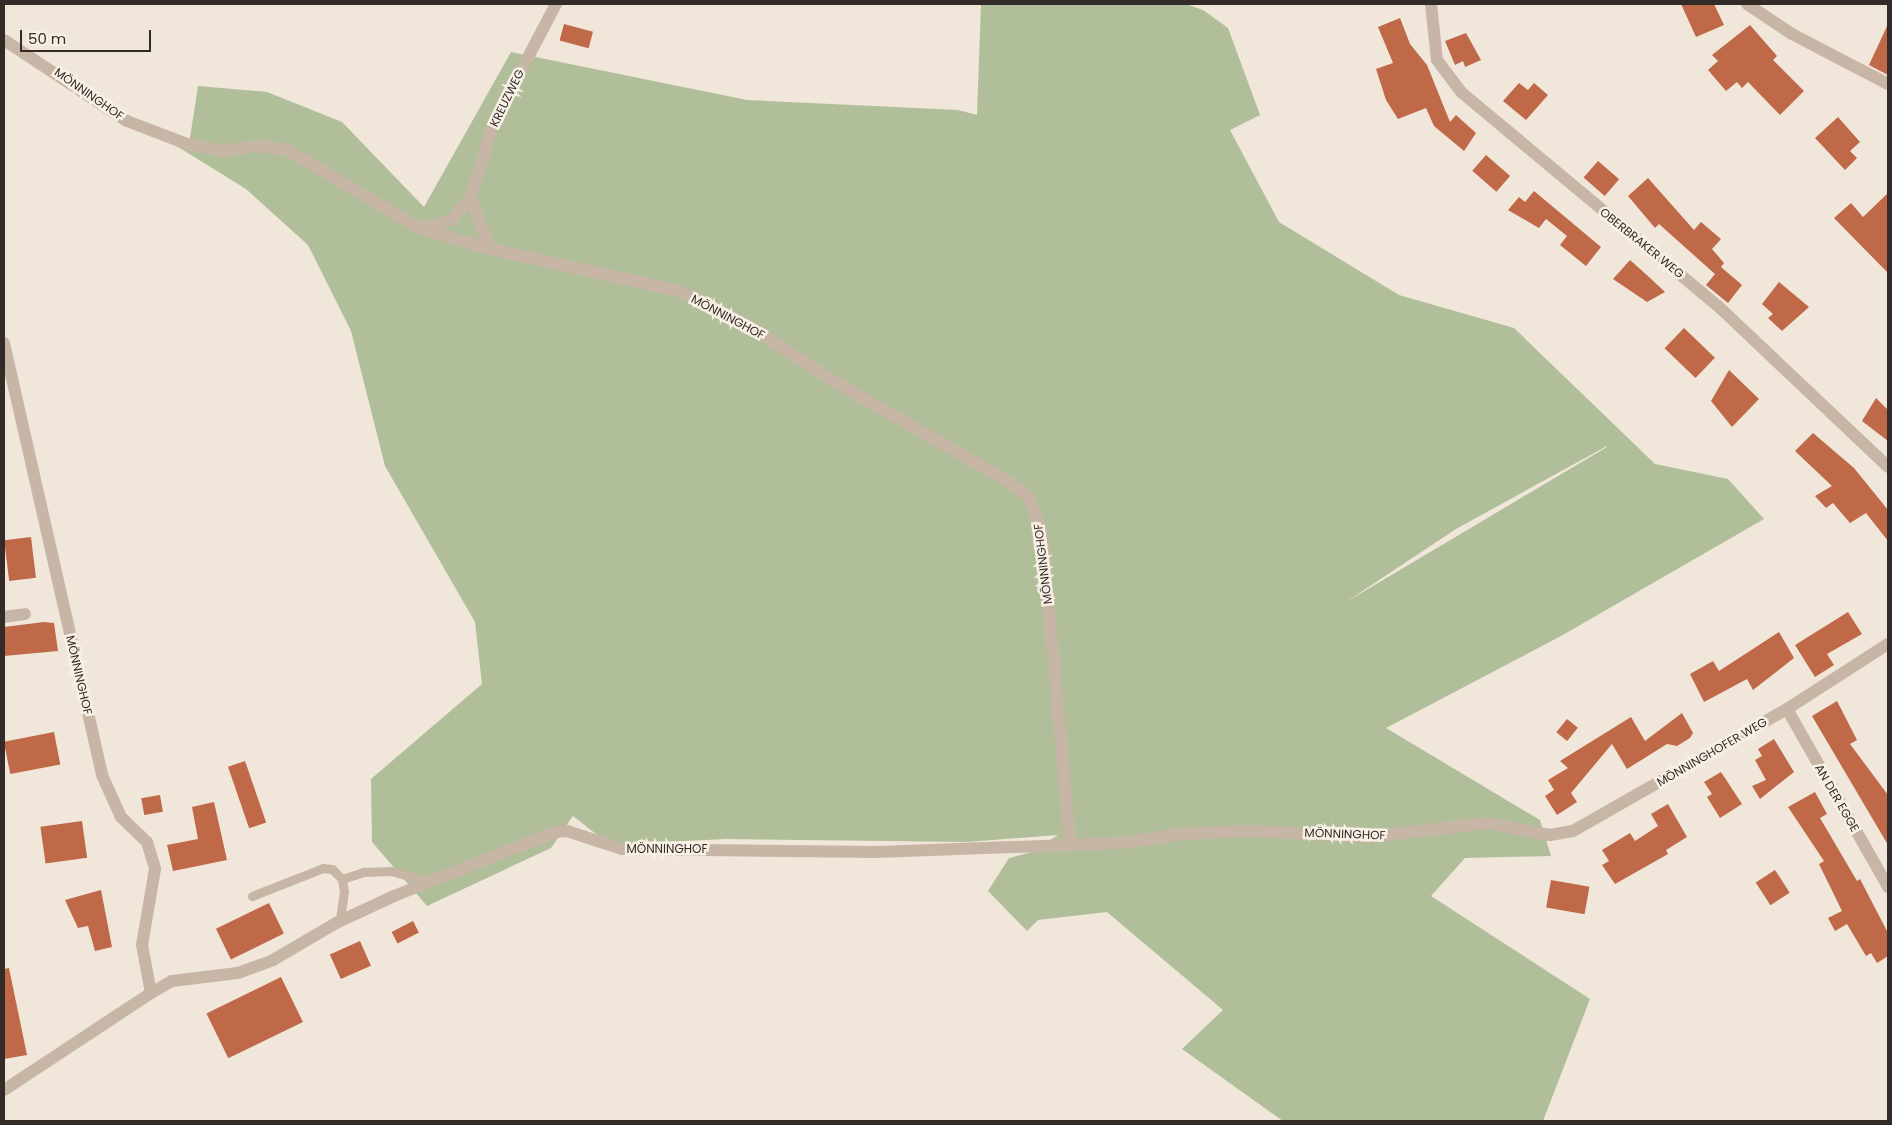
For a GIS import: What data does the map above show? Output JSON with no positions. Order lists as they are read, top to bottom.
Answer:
{
  "streets": {
    "street": [
      "MÖNNINGHOF",
      "KREUZWEG",
      "OBERBRAKER WEG",
      "MÖNNINGHOFER WEG",
      "AN DER EGGE"
    ]
  },
  "crossings": [
    ["MÖNNINGHOF", "KREUZWEG"],
    ["MÖNNINGHOF", "MÖNNINGHOFER WEG"],
    ["MÖNNINGHOFER WEG", "AN DER EGGE"]
  ],
  "scale_bar": "50 m"
}
